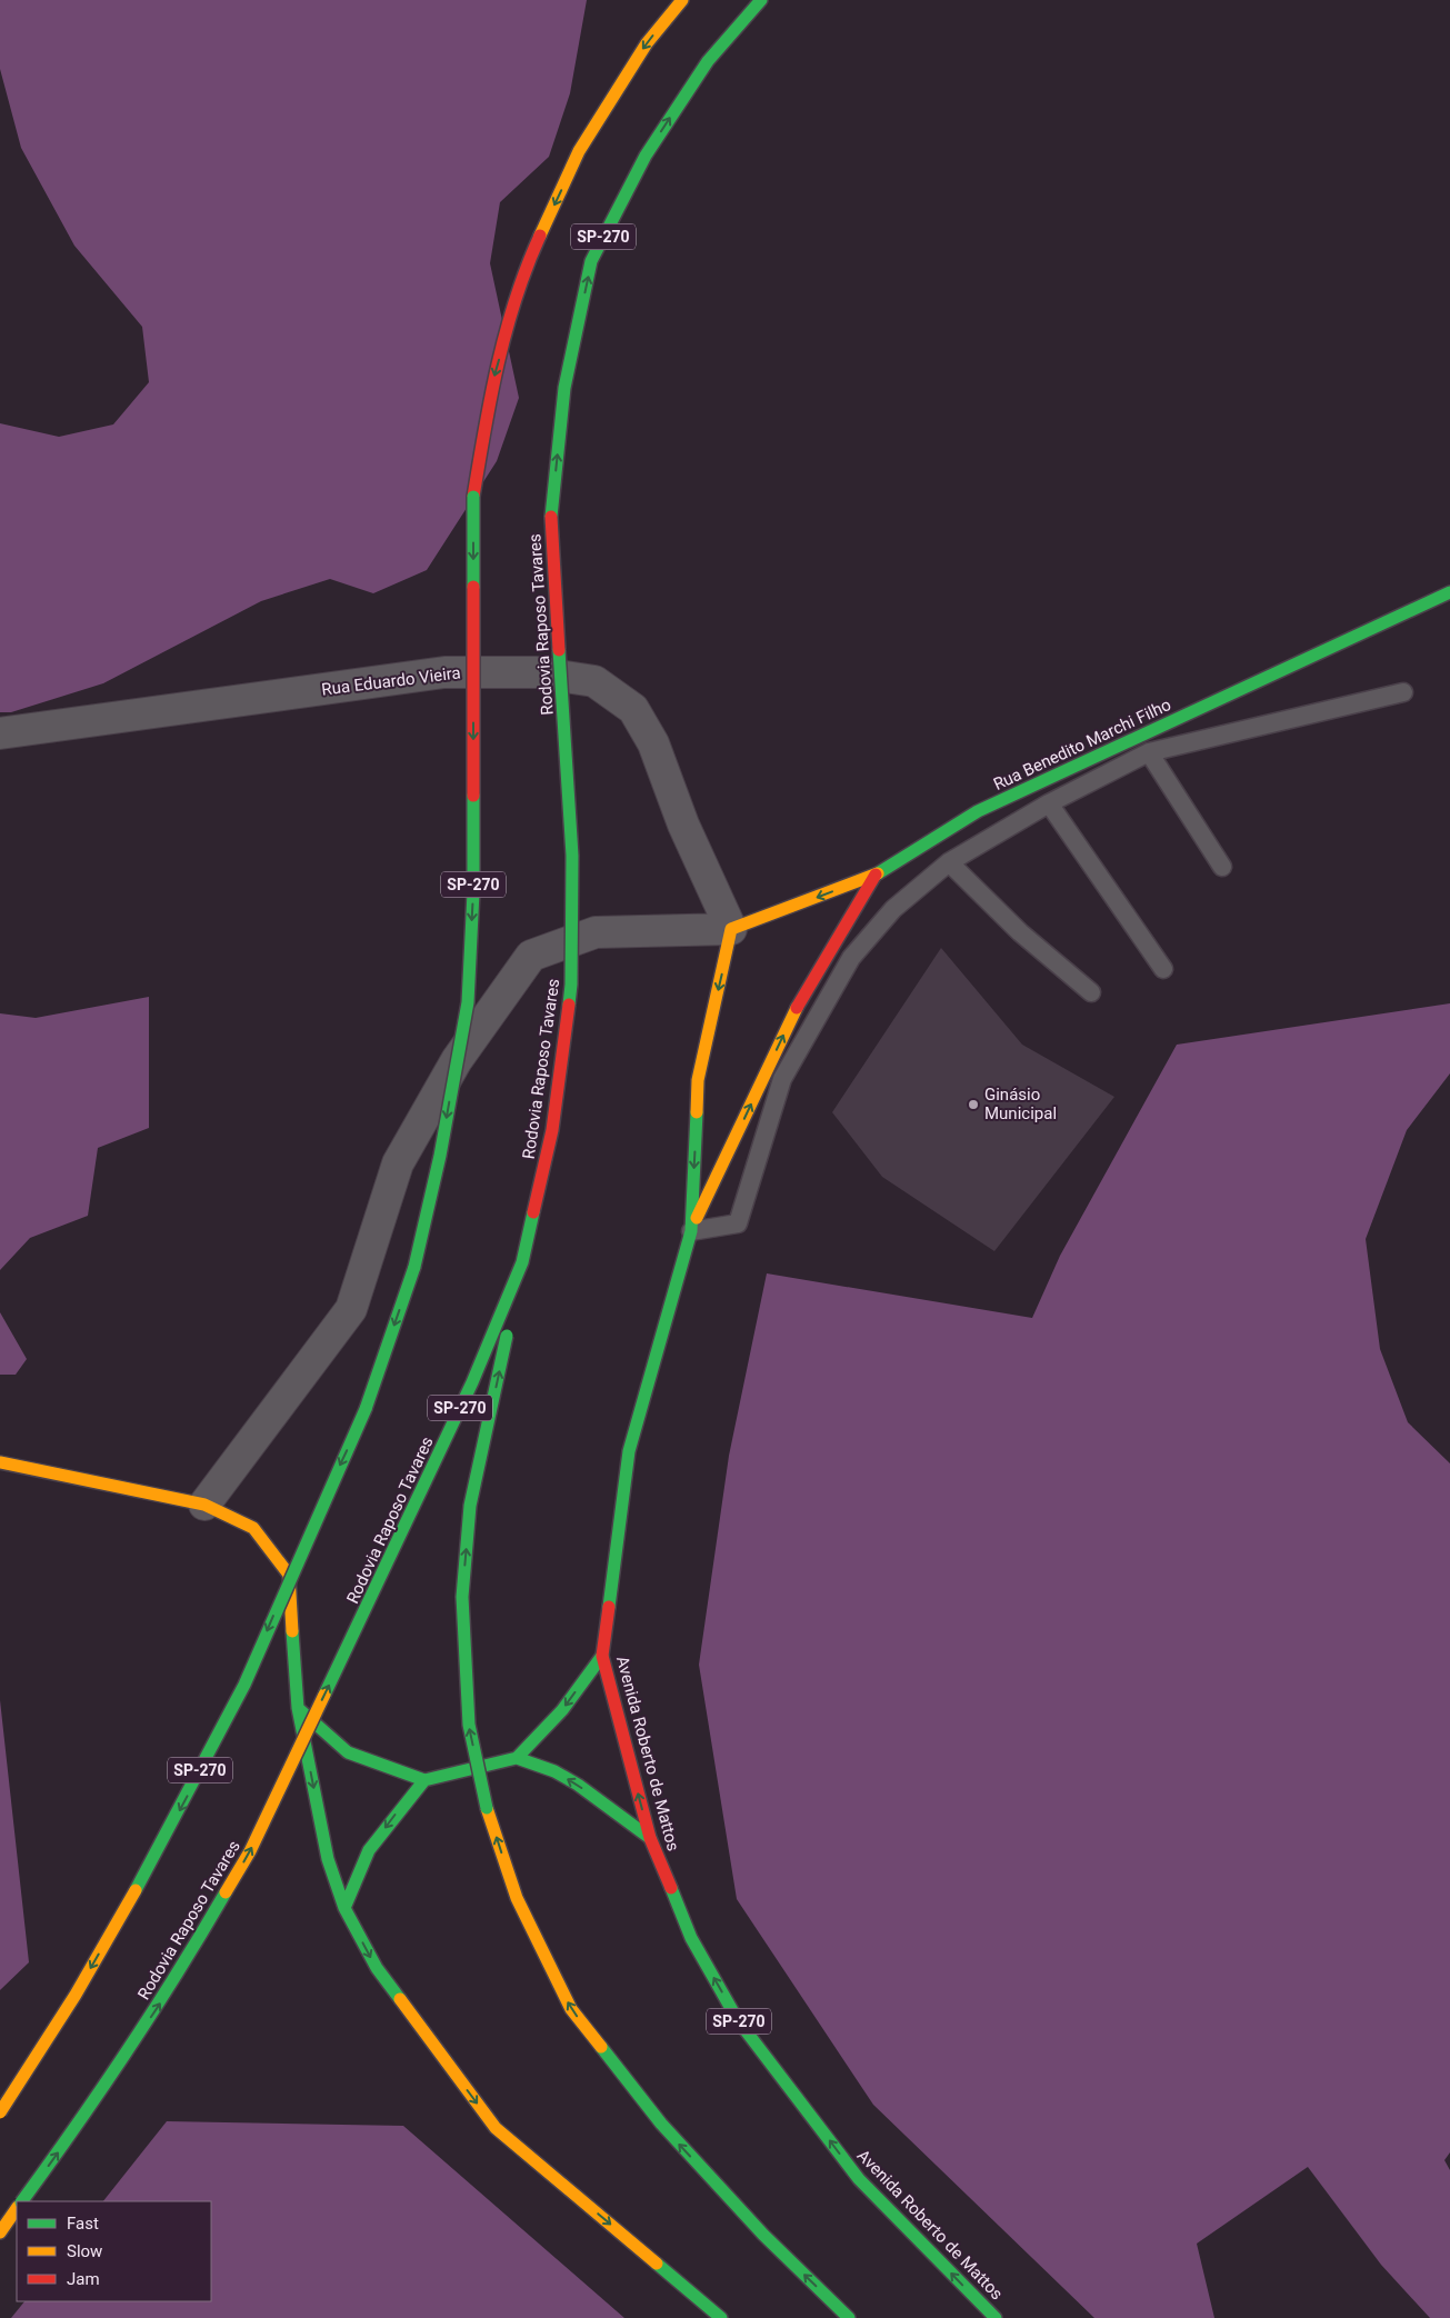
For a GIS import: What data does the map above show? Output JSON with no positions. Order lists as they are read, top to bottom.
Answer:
{
  "streets": {
    "main road": [
      "SP-270",
      "Rodovia Raposo Tavares",
      "Rua Benedito Marchi Filho",
      "Avenida Roberto de Mattos"
    ],
    "street": ["Rua Eduardo Vieira"]
  },
  "crossings": [
    ["SP-270", "Rua Benedito Marchi Filho"],
    ["SP-270", "Avenida Roberto de Mattos"],
    ["Rua Eduardo Vieira", "Rua Benedito Marchi Filho"],
    ["Rua Eduardo Vieira", "Avenida Roberto de Mattos"],
    ["Rua Benedito Marchi Filho", "Avenida Roberto de Mattos"]
  ],
  "places": ["Ginásio Municipal"],
  "legend": ["Fast", "Slow", "Jam"]
}
